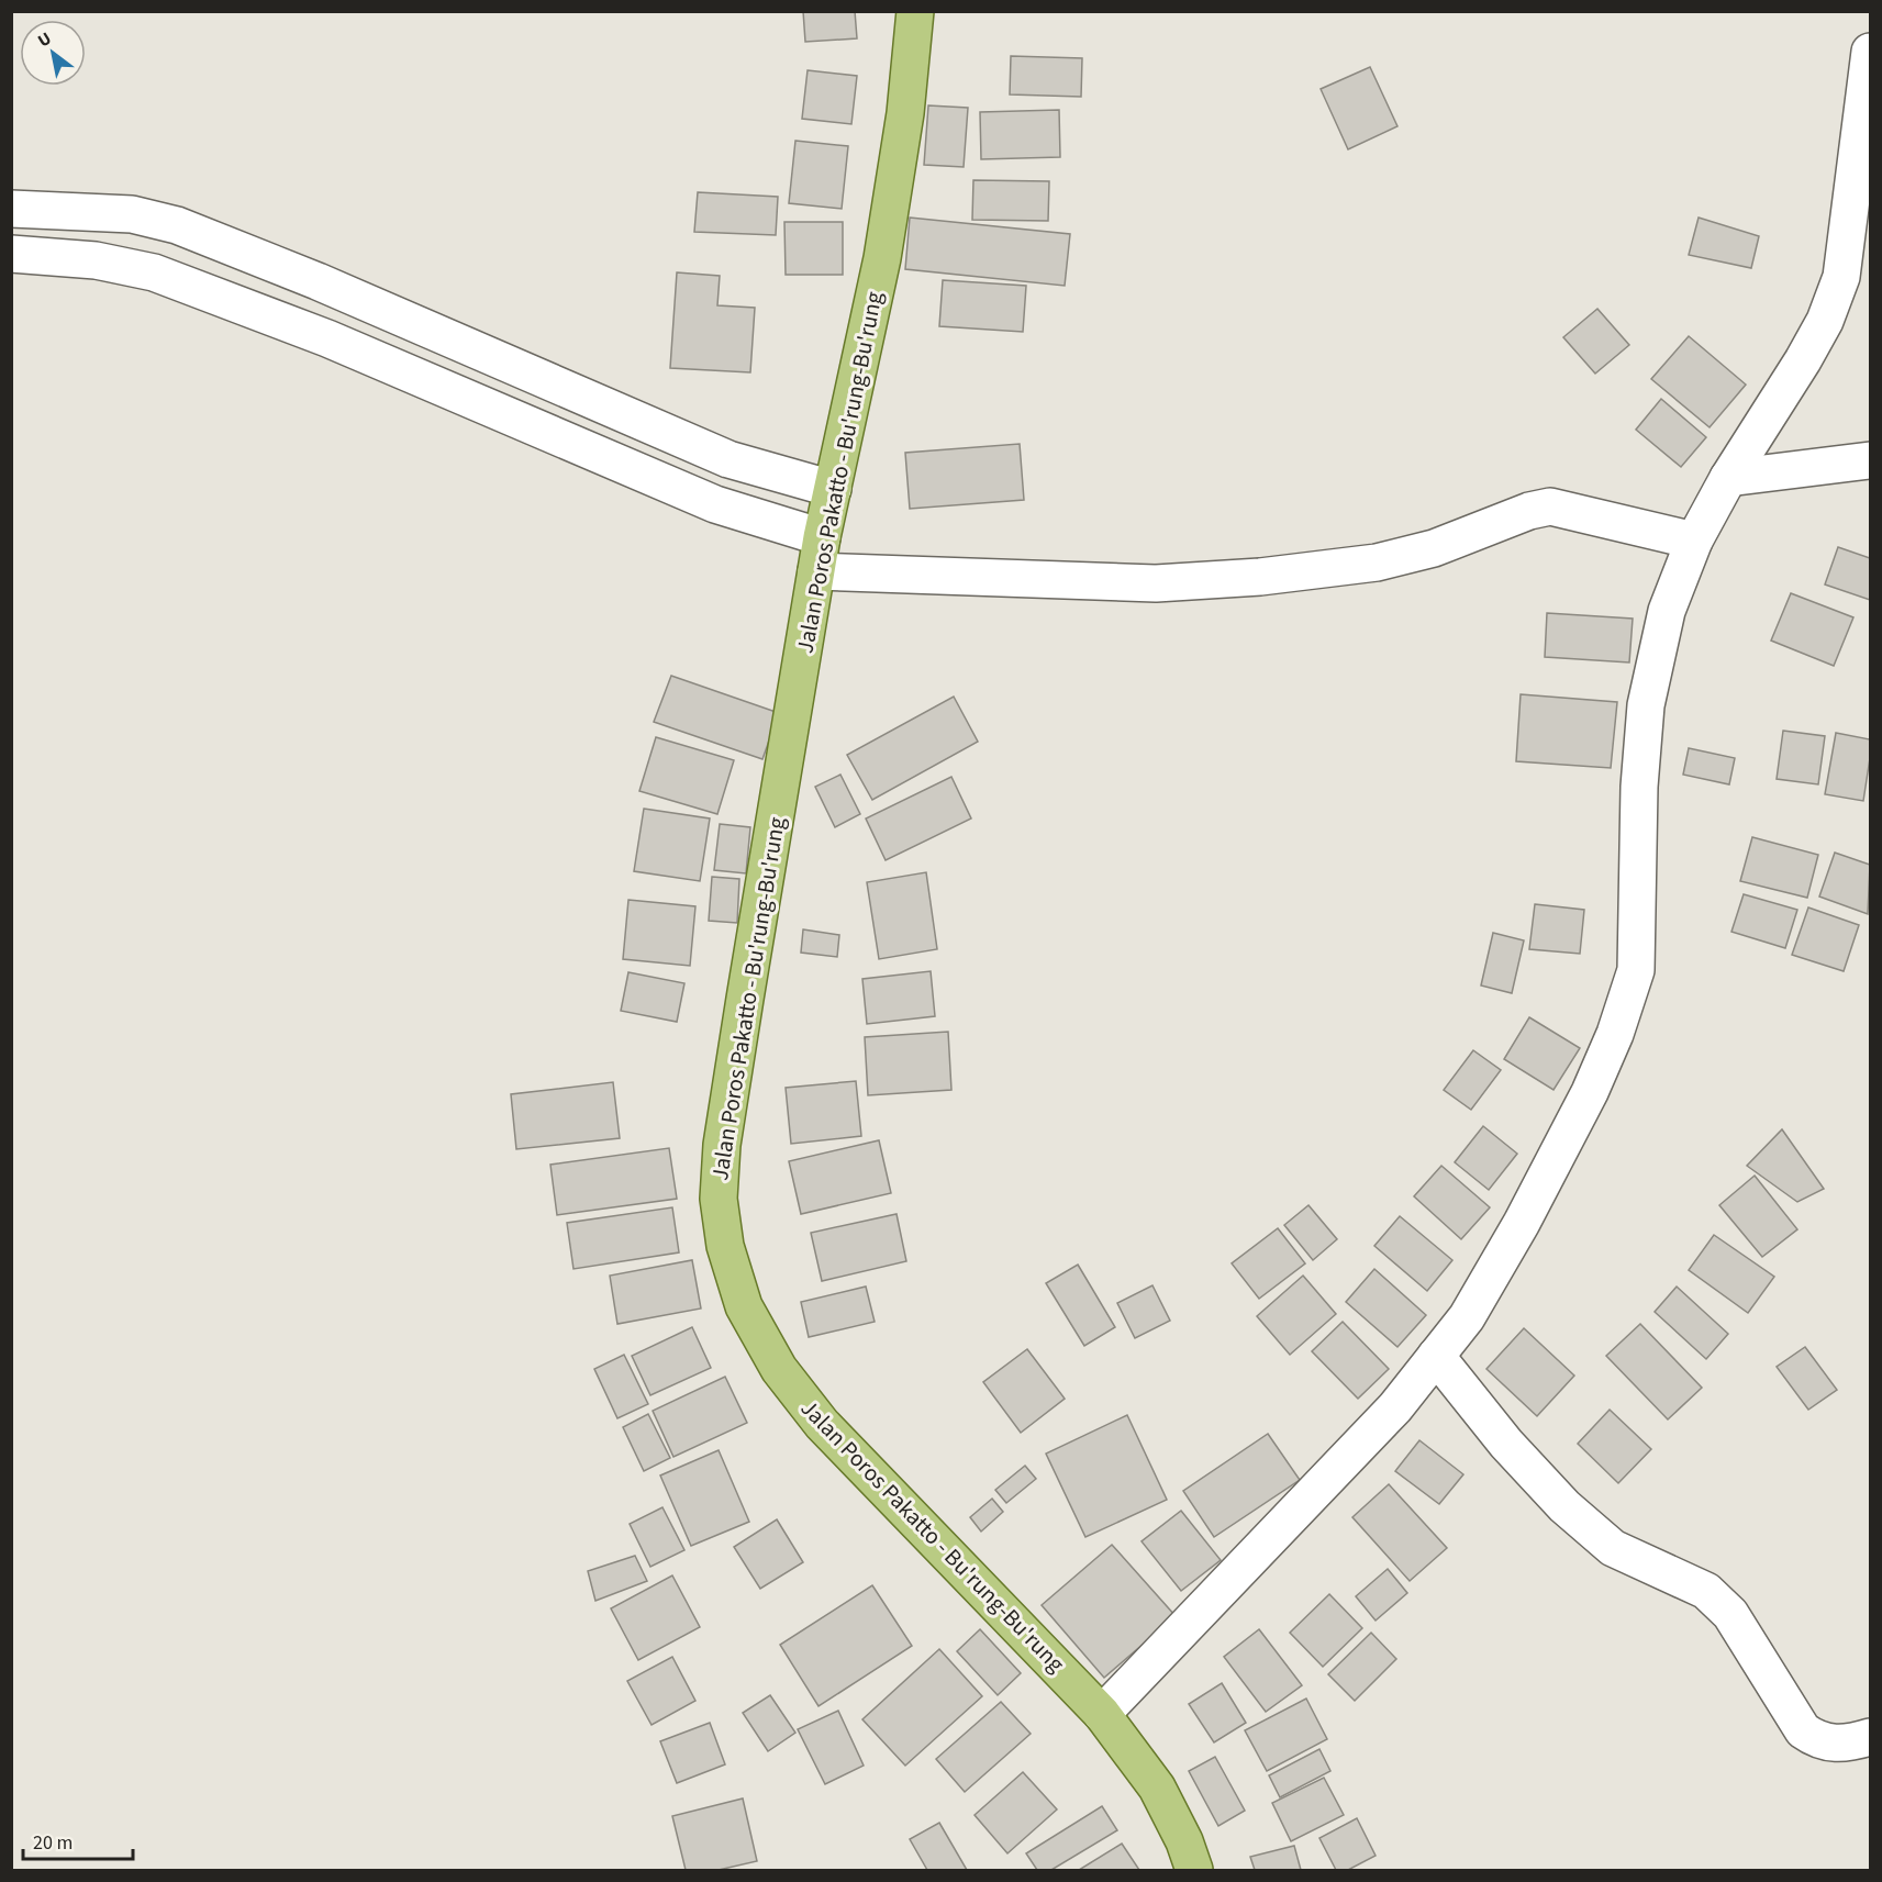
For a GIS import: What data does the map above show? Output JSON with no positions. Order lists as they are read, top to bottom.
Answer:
{
  "streets": {
    "main road": ["Jalan Poros Pakatto - Bu'rung-Bu'rung"]
  },
  "scale_bar": "20 m",
  "north": "top left"
}
